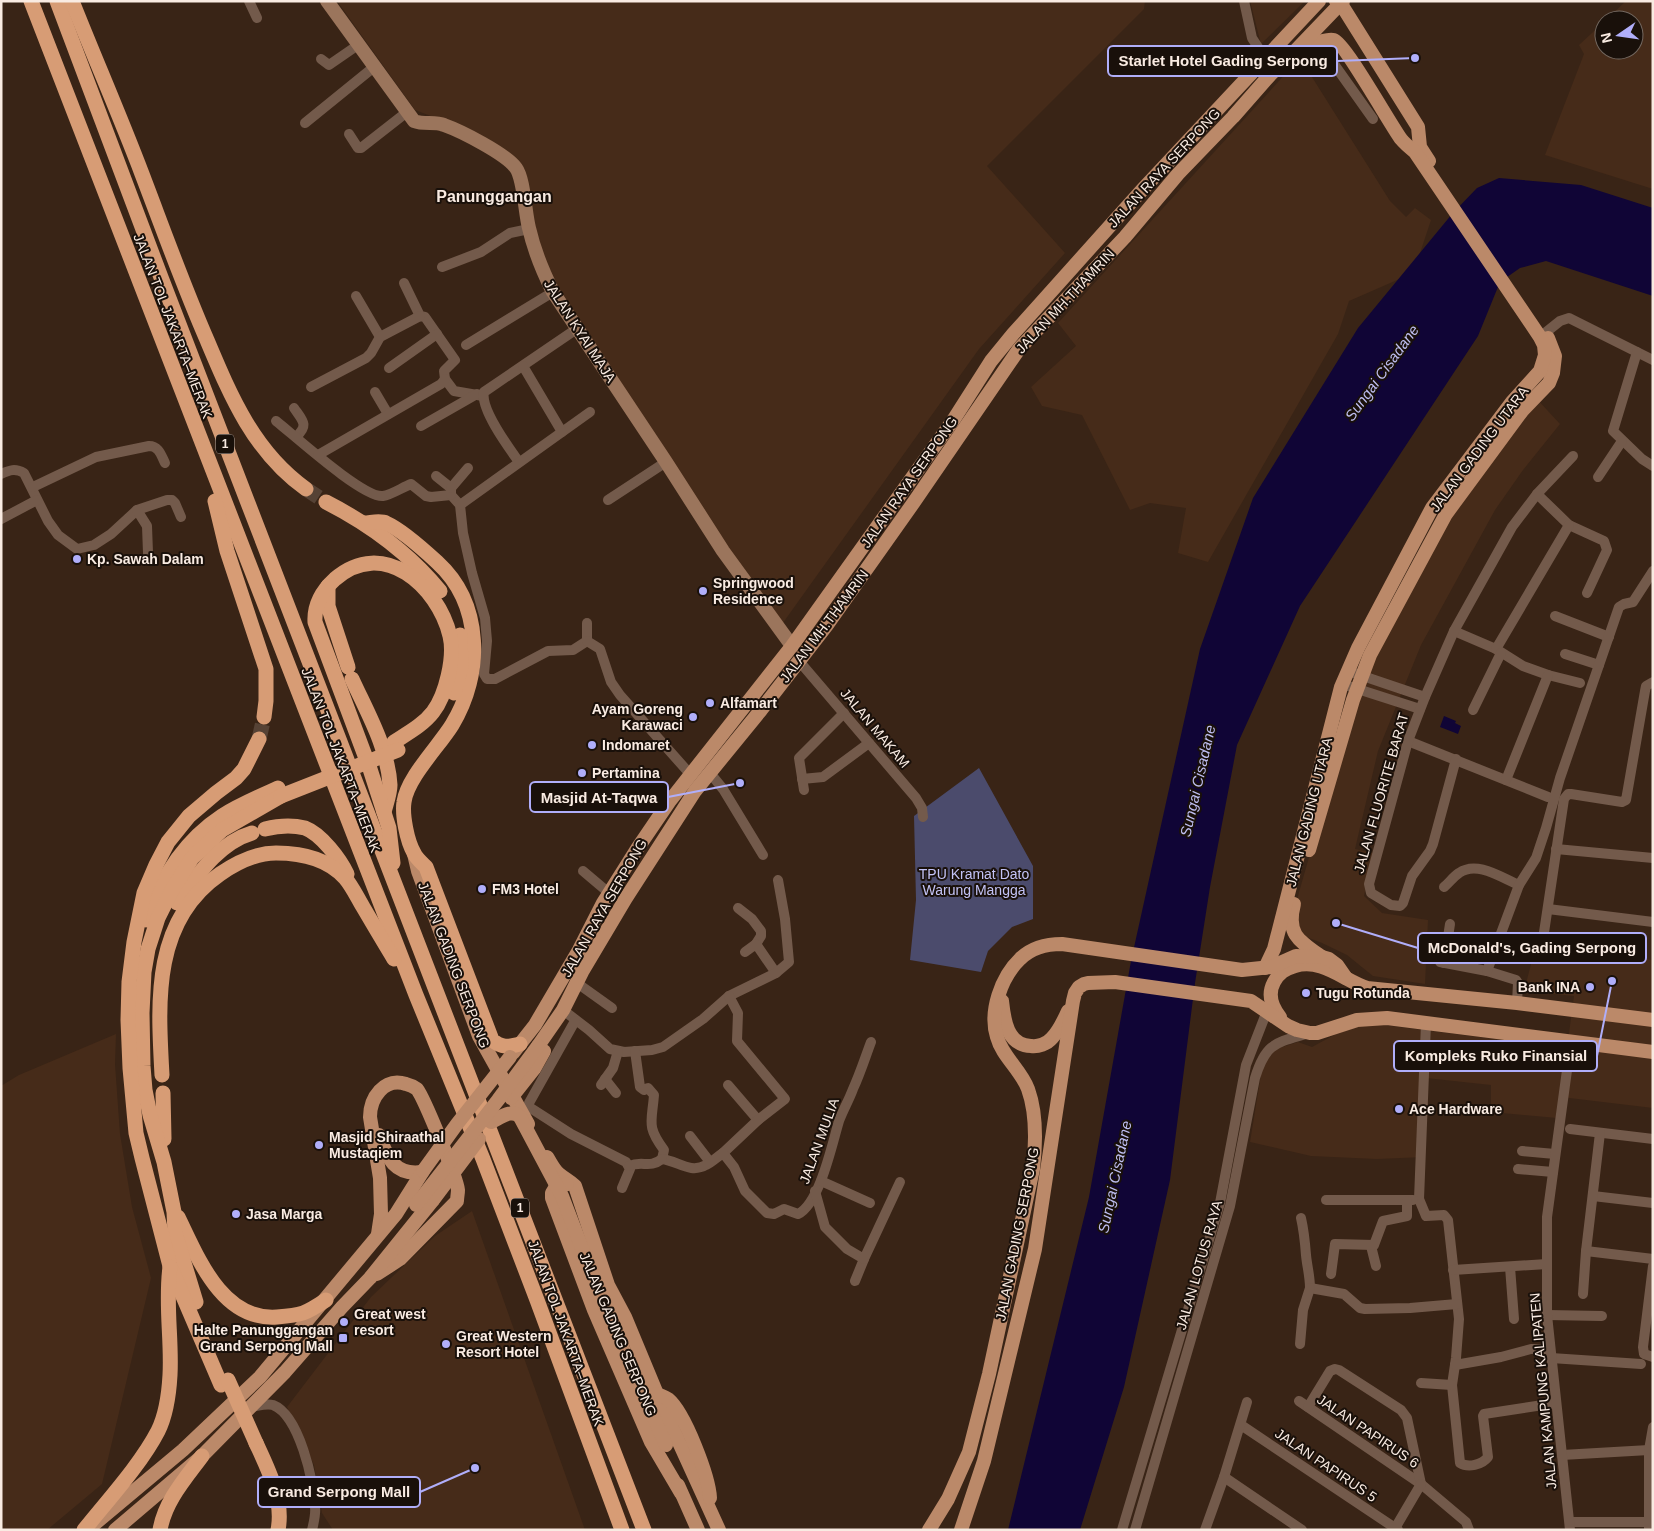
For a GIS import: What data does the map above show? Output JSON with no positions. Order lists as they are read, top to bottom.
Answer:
{
  "streets": {
    "highway": ["JALAN TOL JAKARTA–MERAK", "1"],
    "main road": [
      "JALAN RAYA SERPONG",
      "JALAN MH.THAMRIN",
      "JALAN KYAI MAJA",
      "JALAN GADING UTARA",
      "JALAN GADING SERPONG"
    ],
    "street": [
      "JALAN MAKAM",
      "JALAN FLUORITE BARAT",
      "JALAN MULIA",
      "JALAN LOTUS RAYA",
      "JALAN KAMPUNG KALIPATEN",
      "JALAN PAPIRUS 6",
      "JALAN PAPIRUS 5"
    ]
  },
  "crossings": [
    ["JALAN RAYA SERPONG", "JALAN MH.THAMRIN"],
    ["JALAN RAYA SERPONG", "JALAN KYAI MAJA"],
    ["JALAN MH.THAMRIN", "JALAN GADING UTARA"],
    ["JALAN MH.THAMRIN", "JALAN MAKAM"],
    ["JALAN GADING UTARA", "JALAN GADING SERPONG"],
    ["JALAN GADING SERPONG", "JALAN LOTUS RAYA"]
  ],
  "districts": ["Panunggangan"],
  "water": ["Sungai Cisadane"],
  "parks": ["TPU Kramat Dato Warung Mangga"],
  "places": {
    "other": [
      "Starlet Hotel Gading Serpong",
      "Kp. Sawah Dalam",
      "Springwood Residence",
      "Alfamart",
      "Ayam Goreng Karawaci",
      "Indomaret",
      "Pertamina",
      "Masjid At-Taqwa",
      "FM3 Hotel",
      "McDonald's, Gading Serpong",
      "Kompleks Ruko Finansial",
      "Bank INA",
      "Tugu Rotunda",
      "Ace Hardware",
      "Masjid Shiraathal Mustaqiem",
      "Jasa Marga",
      "Great west resort",
      "Great Western Resort Hotel",
      "Grand Serpong Mall"
    ],
    "transit": ["Halte Panunggangan Grand Serpong Mall"]
  },
  "north": "left"
}
